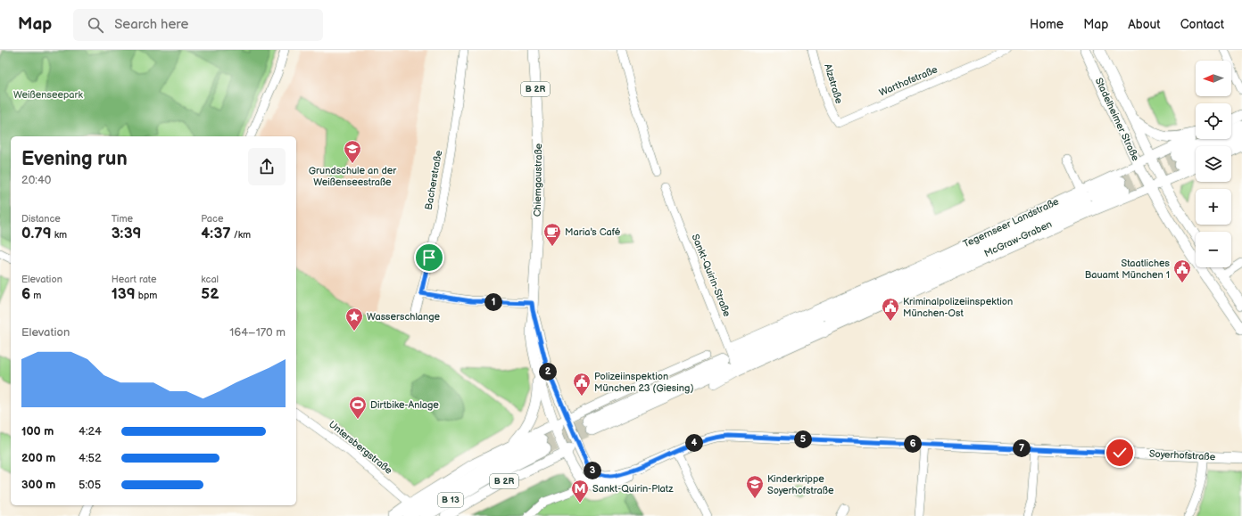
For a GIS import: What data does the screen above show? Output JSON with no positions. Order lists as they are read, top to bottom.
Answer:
{
  "streets": {
    "highway": ["B 2R", "McGraw-Graben", "B 13"],
    "main road": [
      "Stadelheimer Straße",
      "Chiemgaustraße",
      "Tegernseer Landstraße",
      "Soyerhofstraße"
    ],
    "street": [
      "Warthofstraße",
      "Alzstraße",
      "Bacherstraße",
      "Sankt-Quirin-Straße",
      "Untersbergstraße"
    ]
  },
  "crossings": [
    ["Warthofstraße", "Alzstraße"],
    ["B 2R", "Chiemgaustraße"],
    ["B 2R", "Untersbergstraße"],
    ["Stadelheimer Straße", "Tegernseer Landstraße"],
    ["Tegernseer Landstraße", "McGraw-Graben"],
    ["Tegernseer Landstraße", "Sankt-Quirin-Straße"],
    ["McGraw-Graben", "Sankt-Quirin-Straße"]
  ],
  "parks": ["Weißenseepark"],
  "places": {
    "school or university": ["Grundschule an der Weißenseestraße", "Kinderkrippe Soyerhofstraße"],
    "cafe": ["Maria's Café"],
    "public building": ["Staatliches Bauamt München 1", "Kriminalpolizeiinspektion München-Ost", "Polizeiinspektion München 23 (Giesing)"],
    "place": ["Wasserschlange"],
    "sports": ["Dirtbike-Anlage"],
    "metro station": ["Sankt-Quirin-Platz"]
  },
  "north": "left",
  "page": {
    "header": "Map",
    "search": "Search here",
    "nav": [
      "Home",
      "Map",
      "About",
      "Contact"
    ],
    "map_buttons": ["+", "−"],
    "heading": ["Evening run", "20:40"],
    "stats": [
      ["Distance", "0.79 km"],
      ["Time", "3:39"],
      ["Pace", "4:37 /km"],
      ["Elevation", "6 m"],
      ["Heart rate", "139 bpm"],
      ["kcal", "52"]
    ],
    "pins": [
      "1",
      "2",
      "5",
      "4",
      "6",
      "7",
      "3"
    ],
    "chart": ["Elevation", "164–170 m"],
    "list": [
      {
        "name": "100 m",
        "note": "4:24"
      },
      {
        "name": "200 m",
        "note": "4:52"
      },
      {
        "name": "300 m",
        "note": "5:05"
      }
    ]
  }
}
